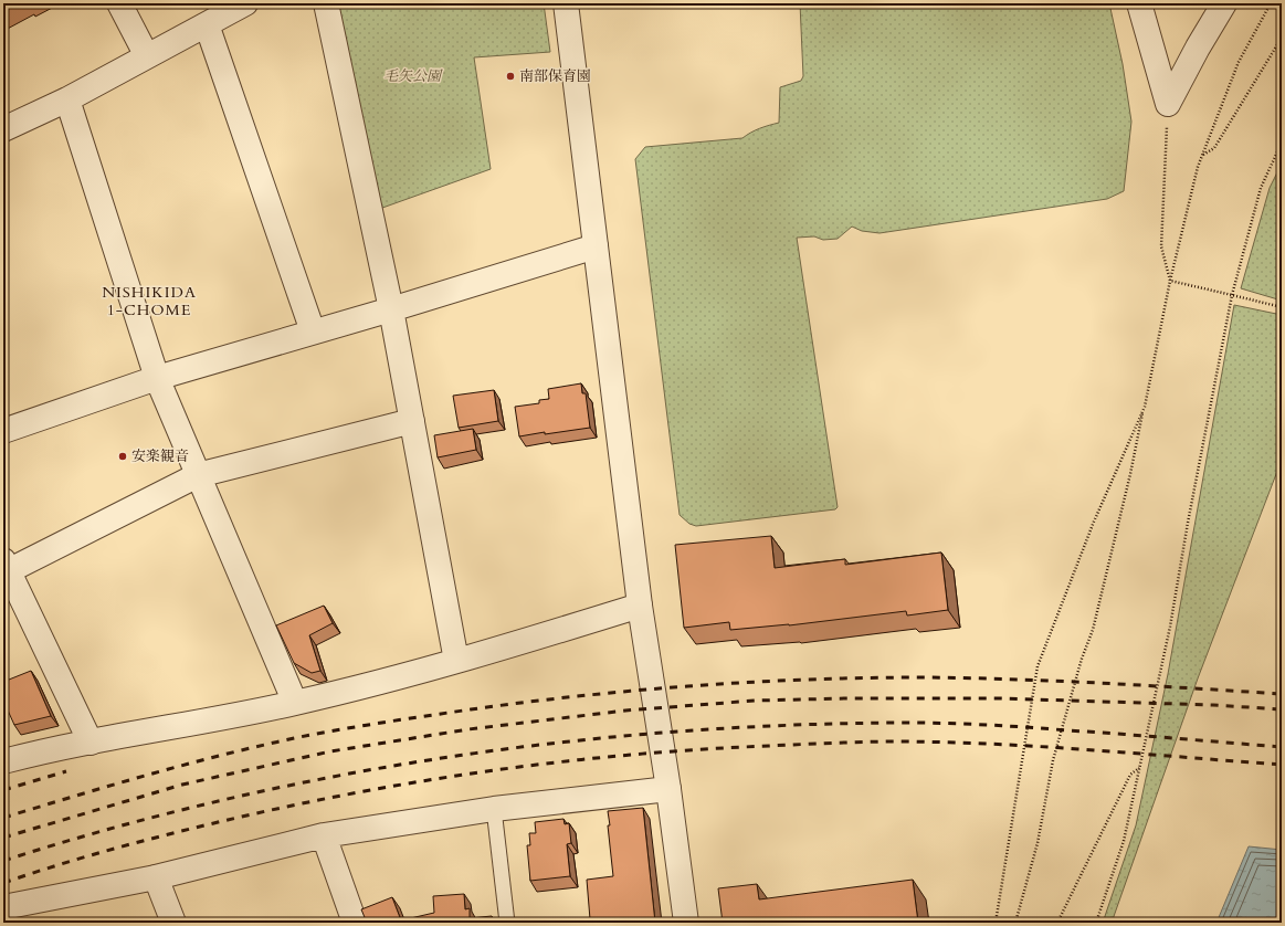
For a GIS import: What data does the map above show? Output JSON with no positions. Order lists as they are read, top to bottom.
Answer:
{
  "districts": ["NISHIKIDA 1-CHOME"],
  "parks": ["毛矢公園"],
  "places": ["南部保育園", "安楽観音"]
}
